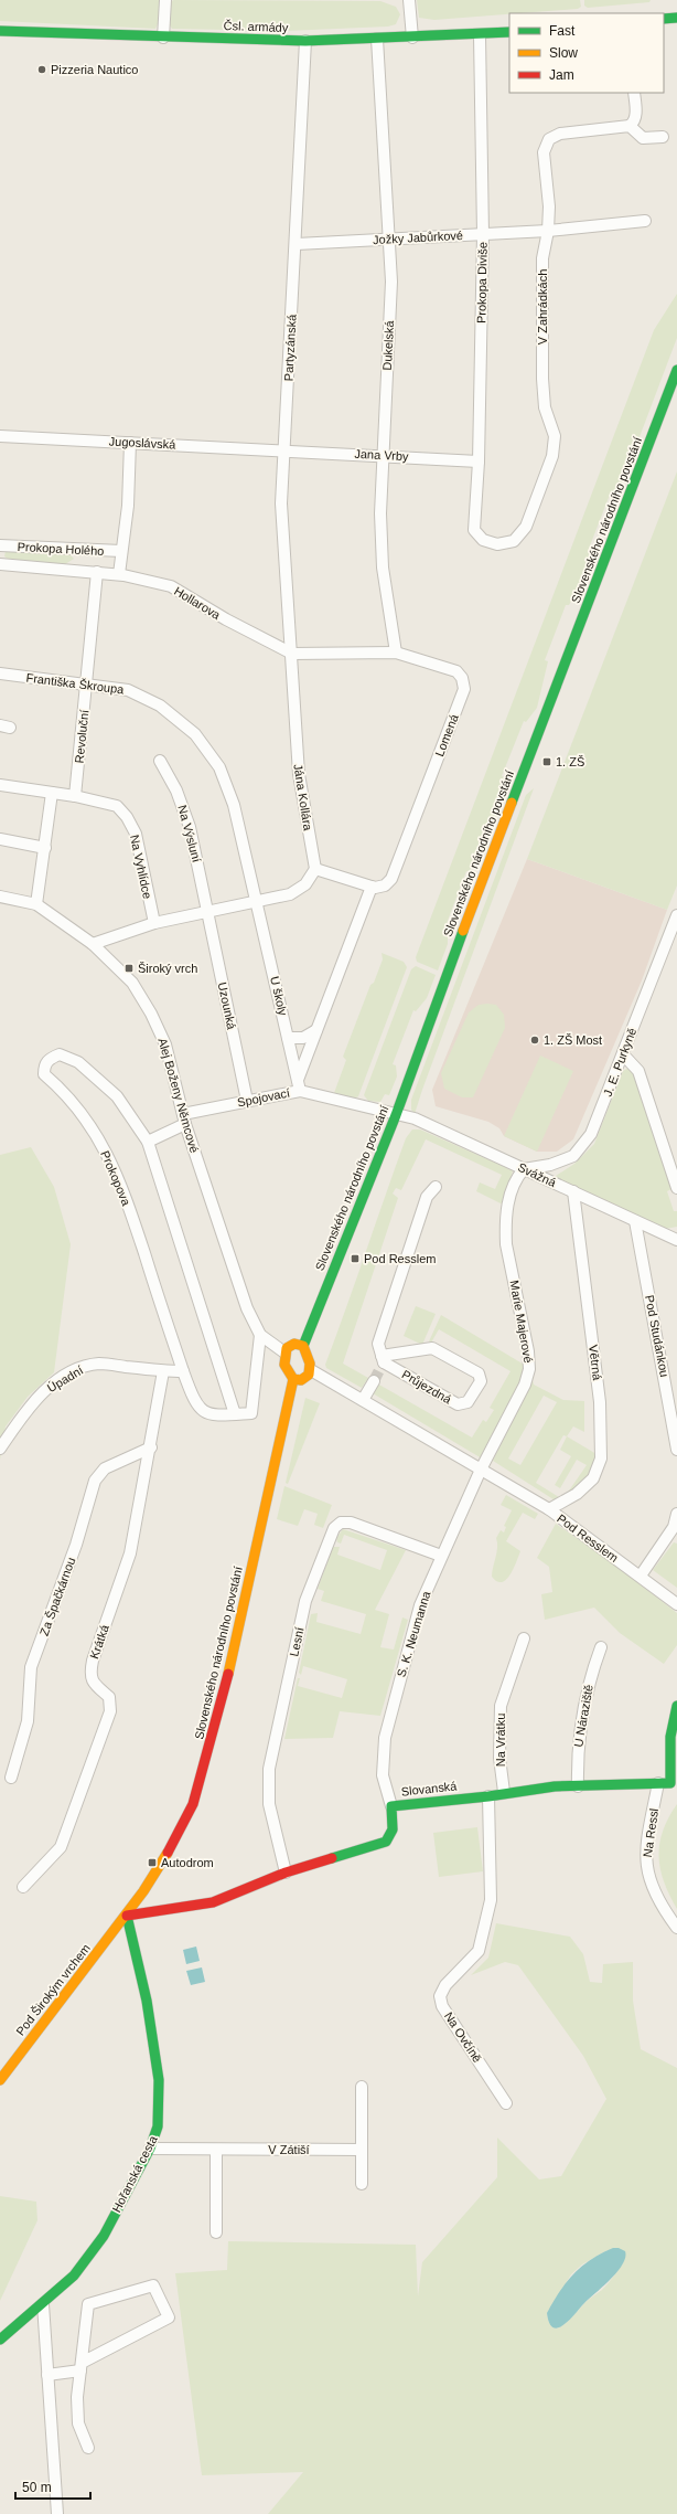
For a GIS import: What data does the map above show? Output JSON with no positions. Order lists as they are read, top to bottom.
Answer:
{
  "streets": {
    "street": [
      "Čsl. armády",
      "Jožky Jabůrkové",
      "Prokopa Diviše",
      "V Zahrádkách",
      "Dukelská",
      "Partyzánská",
      "Jugoslávská",
      "Jana Vrby",
      "Slovenského národního povstání",
      "Prokopa Holého",
      "Hollarova",
      "Františka Škroupa",
      "Lomená",
      "Revoluční",
      "Jána Kollára",
      "Na Výsluní",
      "Na Vyhlídce",
      "U školy",
      "Uzounká",
      "J. E. Purkyně",
      "Alej Boženy Němcové",
      "Spojovací",
      "Svážná",
      "Prokopova",
      "Marie Majerové",
      "Pod Studánkou",
      "Větrná",
      "Úpadní",
      "Průjezdná",
      "Pod Resslem",
      "Za Špačkárnou",
      "S. K. Neumanna",
      "Krátká",
      "Lesní",
      "U Náraziště",
      "Na Vrátku",
      "Slovanská",
      "Na Ressl",
      "Pod Širokým vrchem",
      "Na Ovčíně",
      "V Zátiší",
      "Hořanská cesta"
    ]
  },
  "crossings": [
    ["Čsl. armády", "Prokopa Diviše"],
    ["Čsl. armády", "Dukelská"],
    ["Čsl. armády", "Partyzánská"],
    ["Jožky Jabůrkové", "Prokopa Diviše"],
    ["Jožky Jabůrkové", "V Zahrádkách"],
    ["Jožky Jabůrkové", "Dukelská"],
    ["Jožky Jabůrkové", "Partyzánská"],
    ["Prokopa Diviše", "V Zahrádkách"],
    ["Prokopa Diviše", "Jana Vrby"],
    ["Dukelská", "Jana Vrby"],
    ["Dukelská", "Lomená"],
    ["Partyzánská", "Jugoslávská"],
    ["Partyzánská", "Jana Vrby"],
    ["Partyzánská", "Hollarova"],
    ["Partyzánská", "Lomená"],
    ["Partyzánská", "Jána Kollára"],
    ["Jugoslávská", "Jana Vrby"],
    ["Jugoslávská", "Prokopa Holého"],
    ["Slovenského národního povstání", "Alej Boženy Němcové"],
    ["Slovenského národního povstání", "Spojovací"],
    ["Slovenského národního povstání", "Svážná"],
    ["Slovenského národního povstání", "Pod Resslem"],
    ["Slovenského národního povstání", "Slovanská"],
    ["Slovenského národního povstání", "Pod Širokým vrchem"],
    ["Slovenského národního povstání", "Hořanská cesta"],
    ["Prokopa Holého", "Hollarova"],
    ["Prokopa Holého", "Revoluční"],
    ["Hollarova", "Lomená"],
    ["Hollarova", "Revoluční"],
    ["Hollarova", "Jána Kollára"],
    ["Františka Škroupa", "Revoluční"],
    ["Františka Škroupa", "U školy"],
    ["Lomená", "Jána Kollára"],
    ["Revoluční", "Na Vyhlídce"],
    ["Na Výsluní", "Uzounká"],
    ["U školy", "Spojovací"],
    ["Uzounká", "Spojovací"],
    ["J. E. Purkyně", "Svážná"],
    ["J. E. Purkyně", "Marie Majerové"],
    ["Alej Boženy Němcové", "Spojovací"],
    ["Alej Boženy Němcové", "Prokopova"],
    ["Alej Boženy Němcové", "Pod Resslem"],
    ["Spojovací", "Svážná"],
    ["Svážná", "Marie Majerové"],
    ["Svážná", "Pod Studánkou"],
    ["Svážná", "Větrná"],
    ["Prokopova", "Úpadní"],
    ["Marie Majerové", "Pod Resslem"],
    ["Marie Majerové", "S. K. Neumanna"],
    ["Větrná", "Pod Resslem"],
    ["Úpadní", "Krátká"],
    ["Pod Resslem", "S. K. Neumanna"],
    ["Za Špačkárnou", "Krátká"],
    ["S. K. Neumanna", "Lesní"],
    ["S. K. Neumanna", "Slovanská"],
    ["Lesní", "Slovanská"],
    ["U Náraziště", "Slovanská"],
    ["Na Vrátku", "Slovanská"],
    ["Slovanská", "Na Ressl"],
    ["Slovanská", "Pod Širokým vrchem"],
    ["Slovanská", "Na Ovčíně"],
    ["Slovanská", "Hořanská cesta"],
    ["Pod Širokým vrchem", "Hořanská cesta"],
    ["V Zátiší", "Hořanská cesta"]
  ],
  "places": {
    "other": ["Pizzeria Nautico", "1. ZŠ Most"],
    "transit": [
      "1. ZŠ",
      "Široký vrch",
      "Pod Resslem",
      "Autodrom"
    ]
  },
  "legend": ["Fast", "Slow", "Jam"],
  "scale_bar": "50 m"
}
